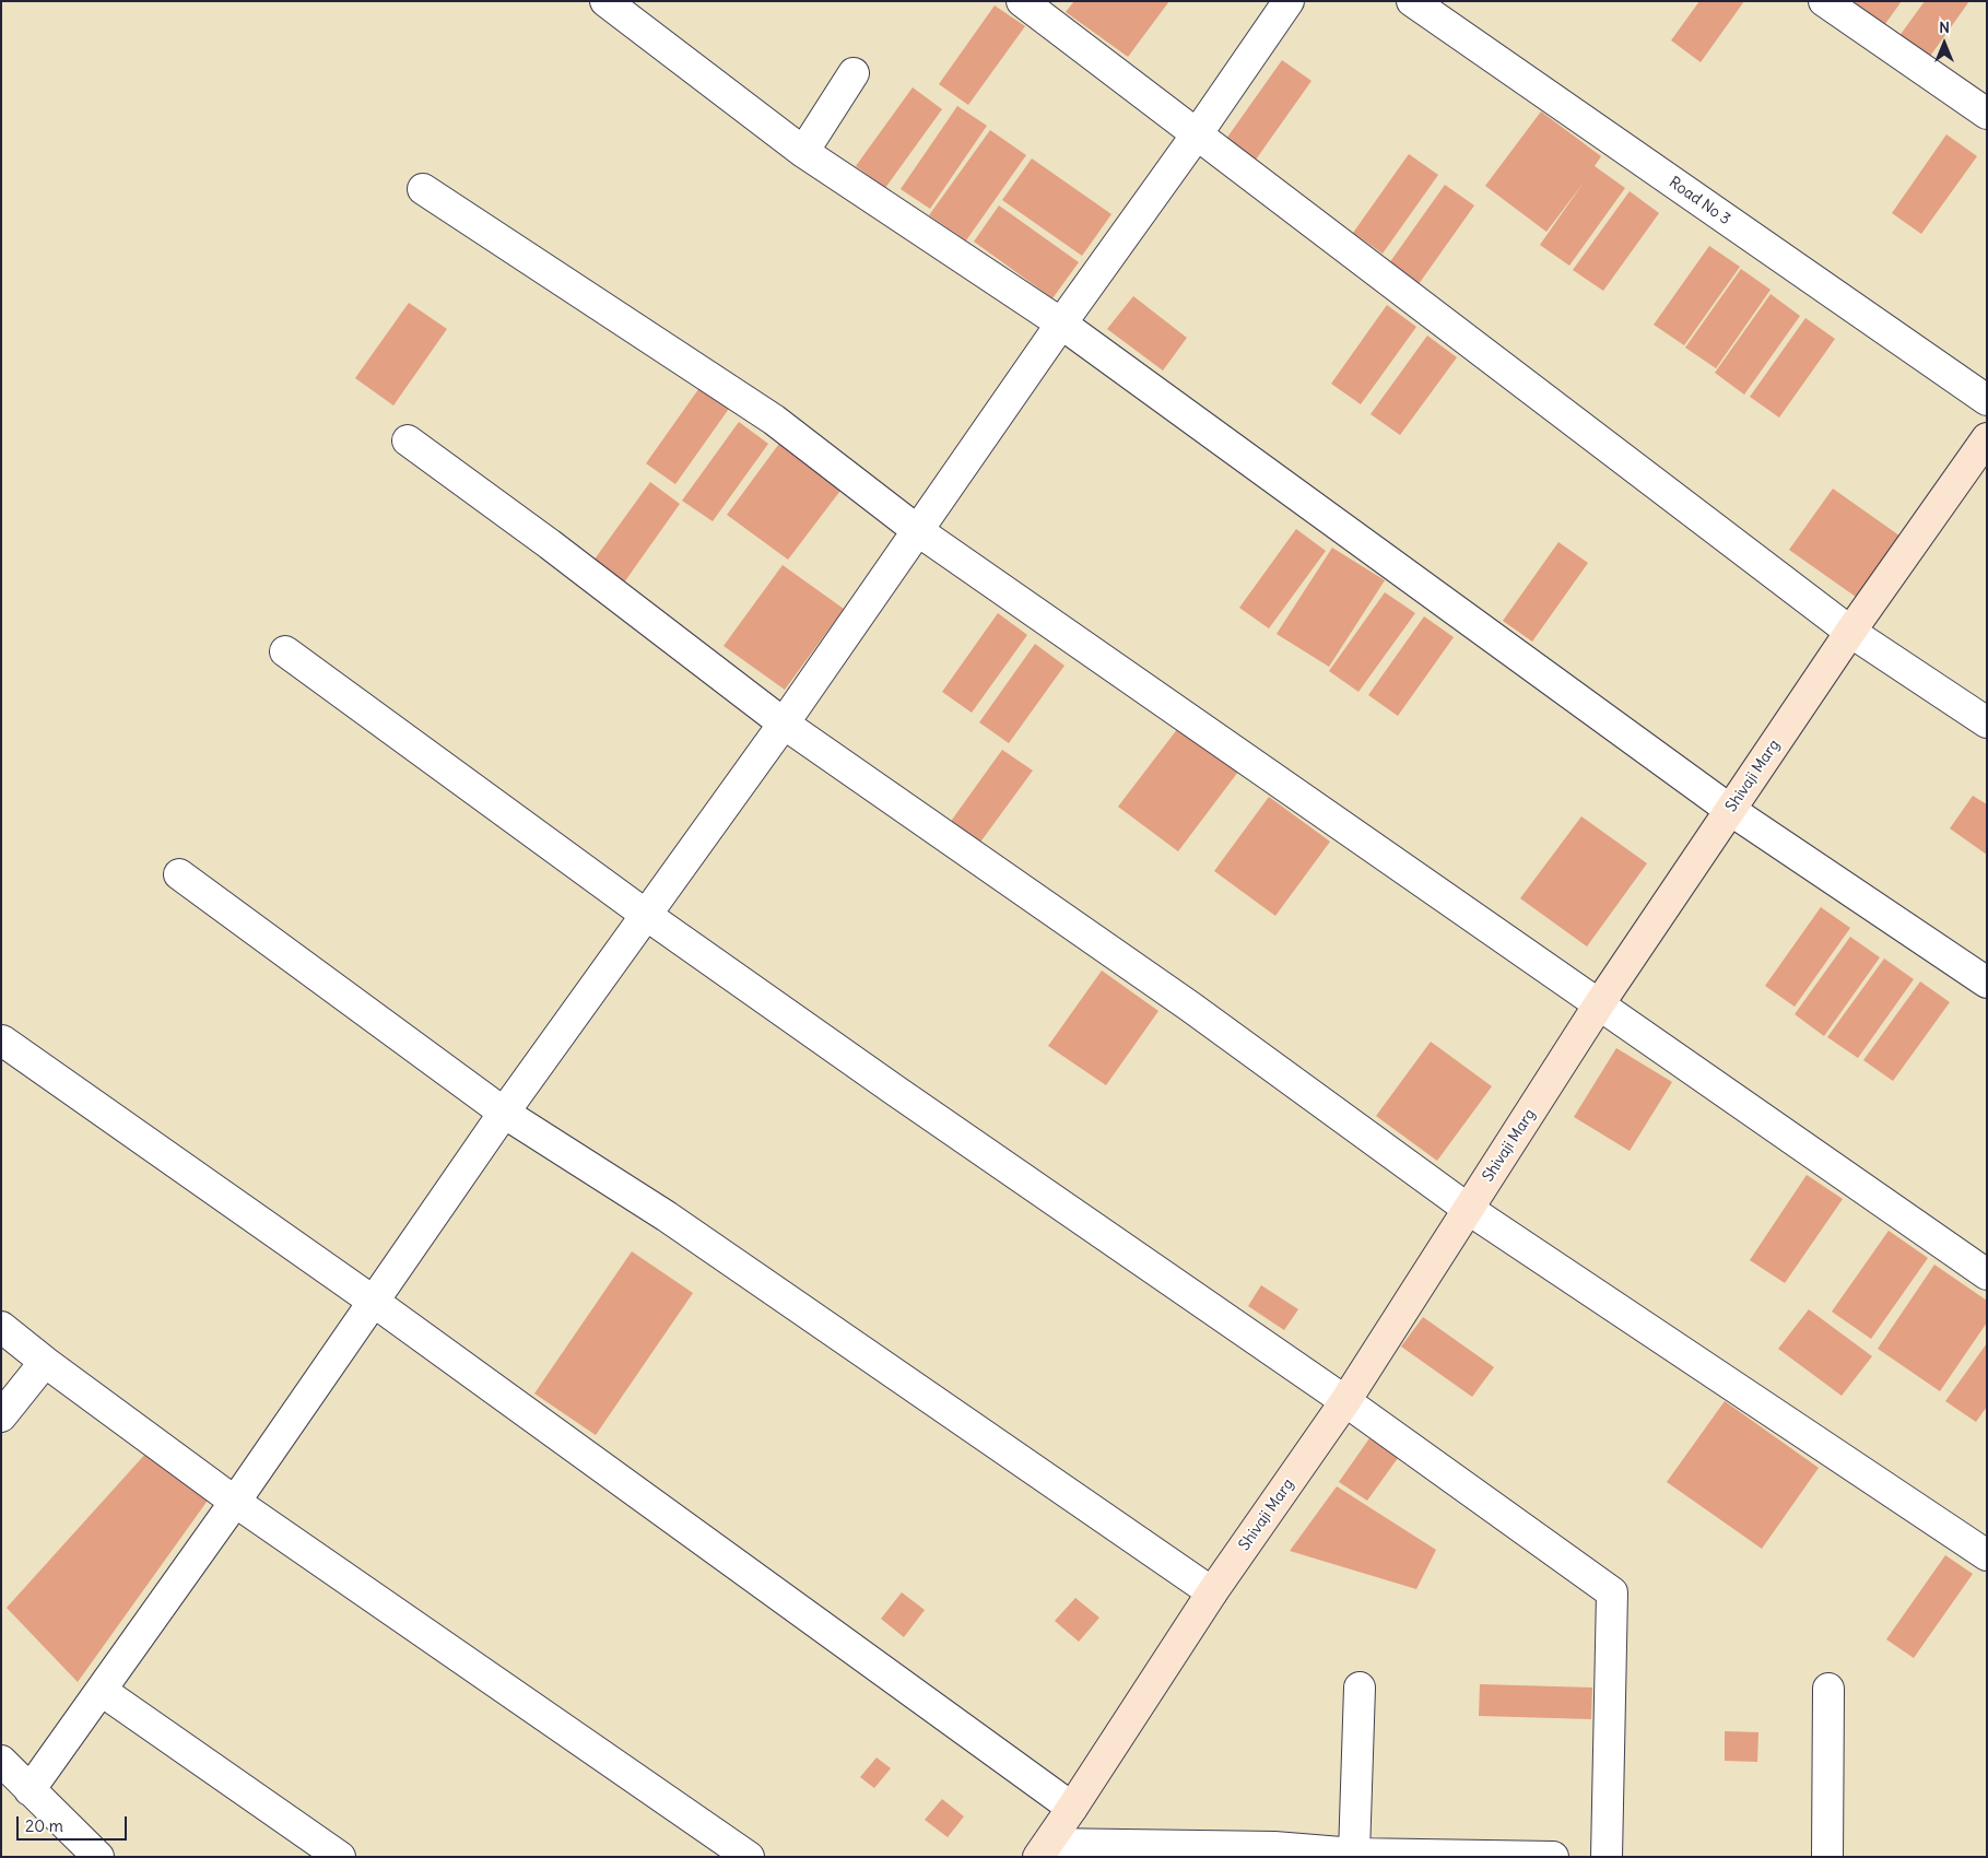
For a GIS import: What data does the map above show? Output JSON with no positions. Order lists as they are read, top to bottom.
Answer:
{
  "streets": {
    "street": ["Road No 3", "Shivaji Marg"]
  },
  "scale_bar": "20 m",
  "north": "top"
}
